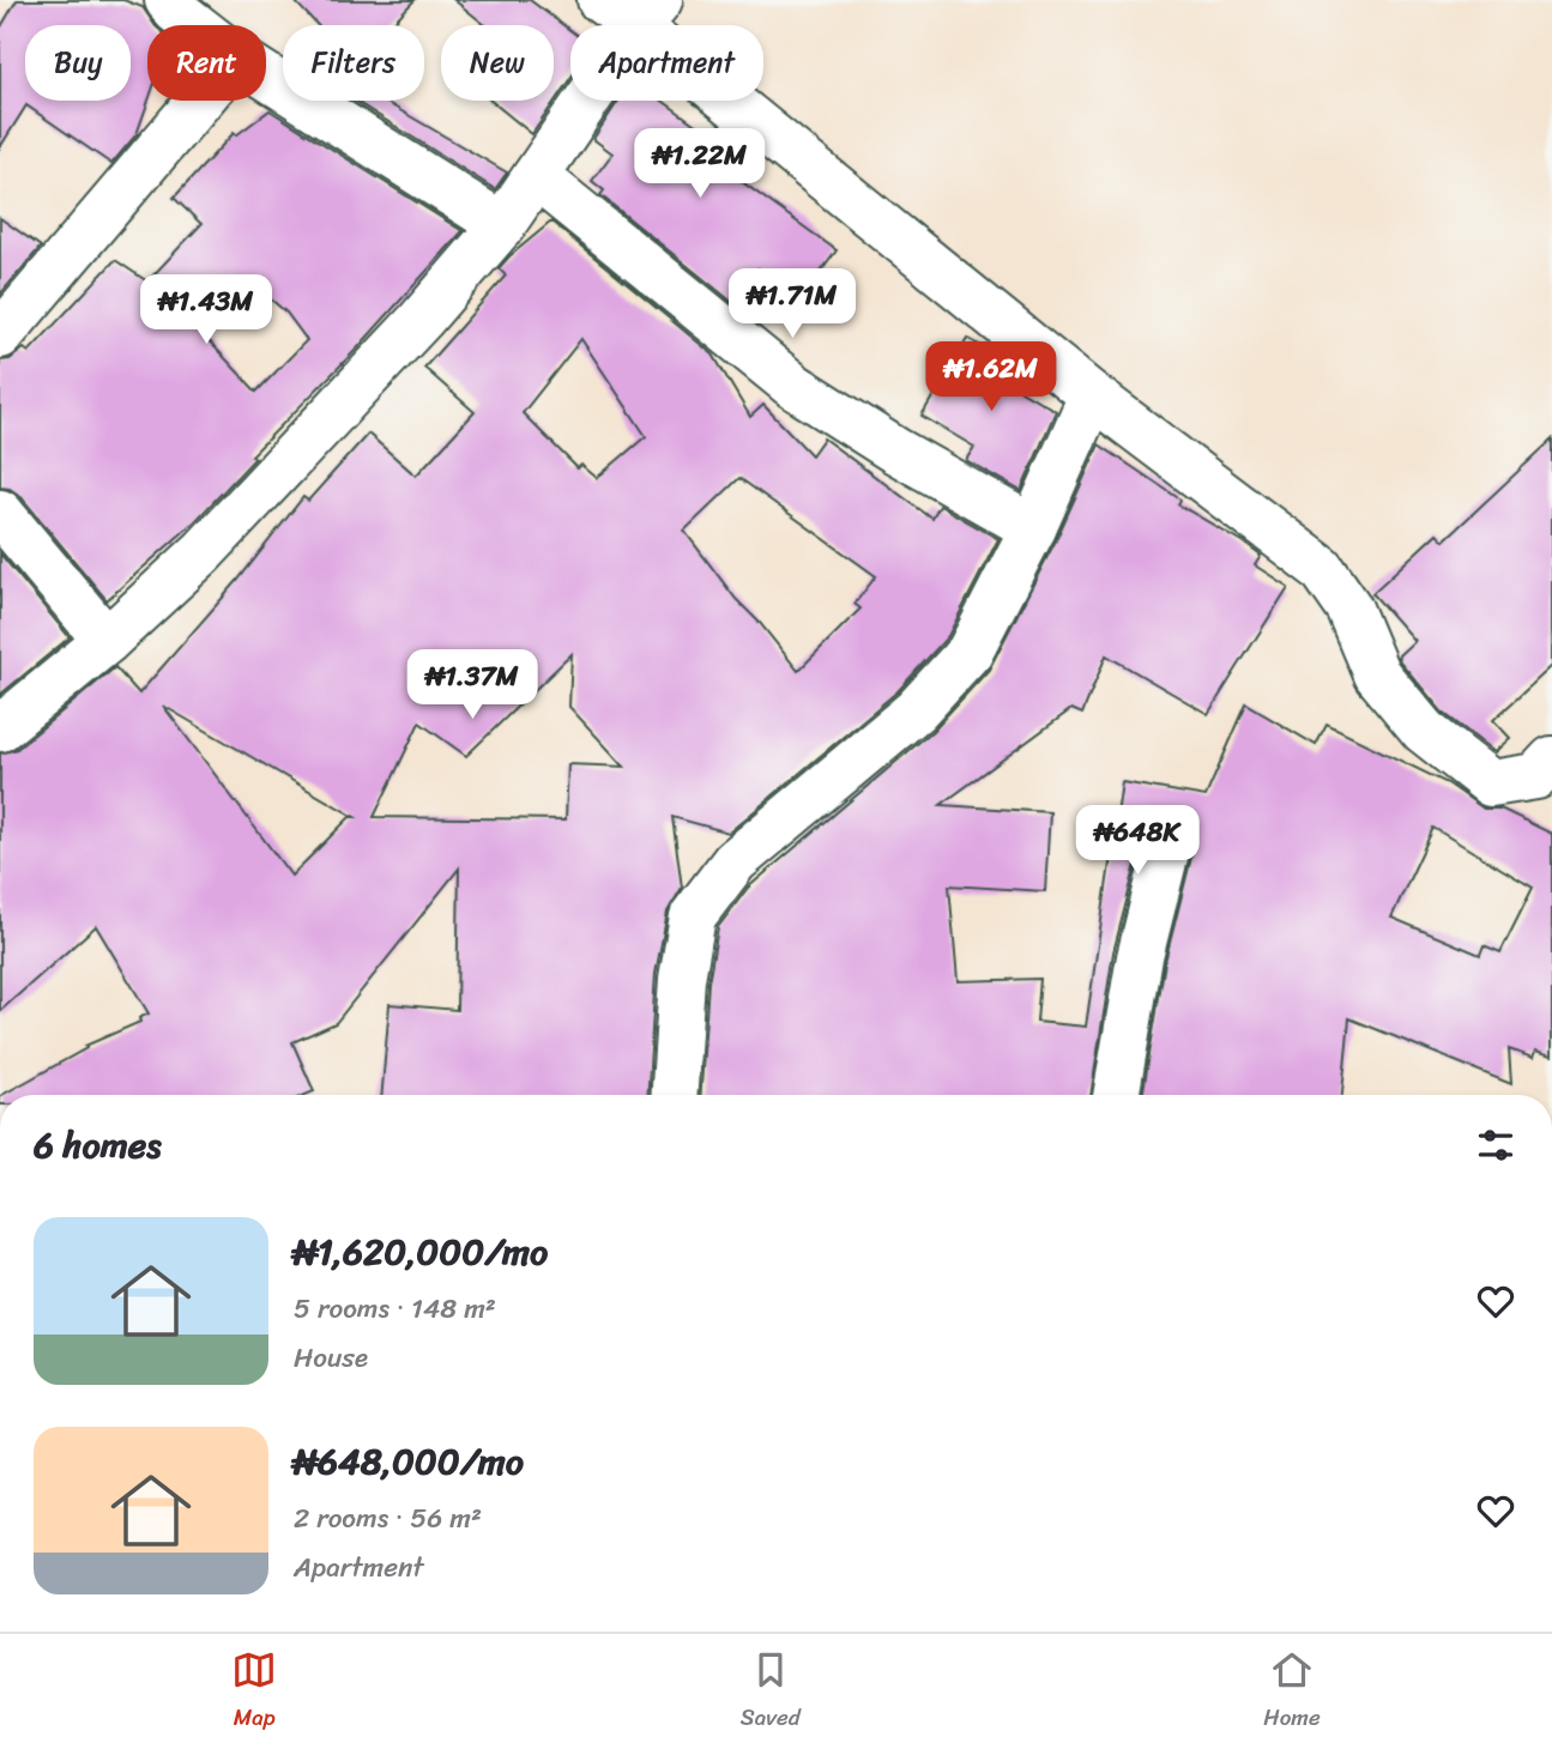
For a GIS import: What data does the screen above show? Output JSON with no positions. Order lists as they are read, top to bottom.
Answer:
{
  "page": {
    "chip": [
      "Buy",
      "Rent",
      "Filters",
      "New",
      "Apartment"
    ],
    "price": [
      "₦1.22M",
      "₦1.71M",
      "₦1.43M",
      "₦1.62M",
      "₦1.37M",
      "₦648K"
    ],
    "heading": "6 homes",
    "list": [
      {
        "name": "₦1,620,000/mo",
        "note": "5 rooms · 148 m² · House"
      },
      {
        "name": "₦648,000/mo",
        "note": "2 rooms · 56 m² · Apartment"
      }
    ],
    "tabs": ["Map", "Saved", "Home"]
  }
}
